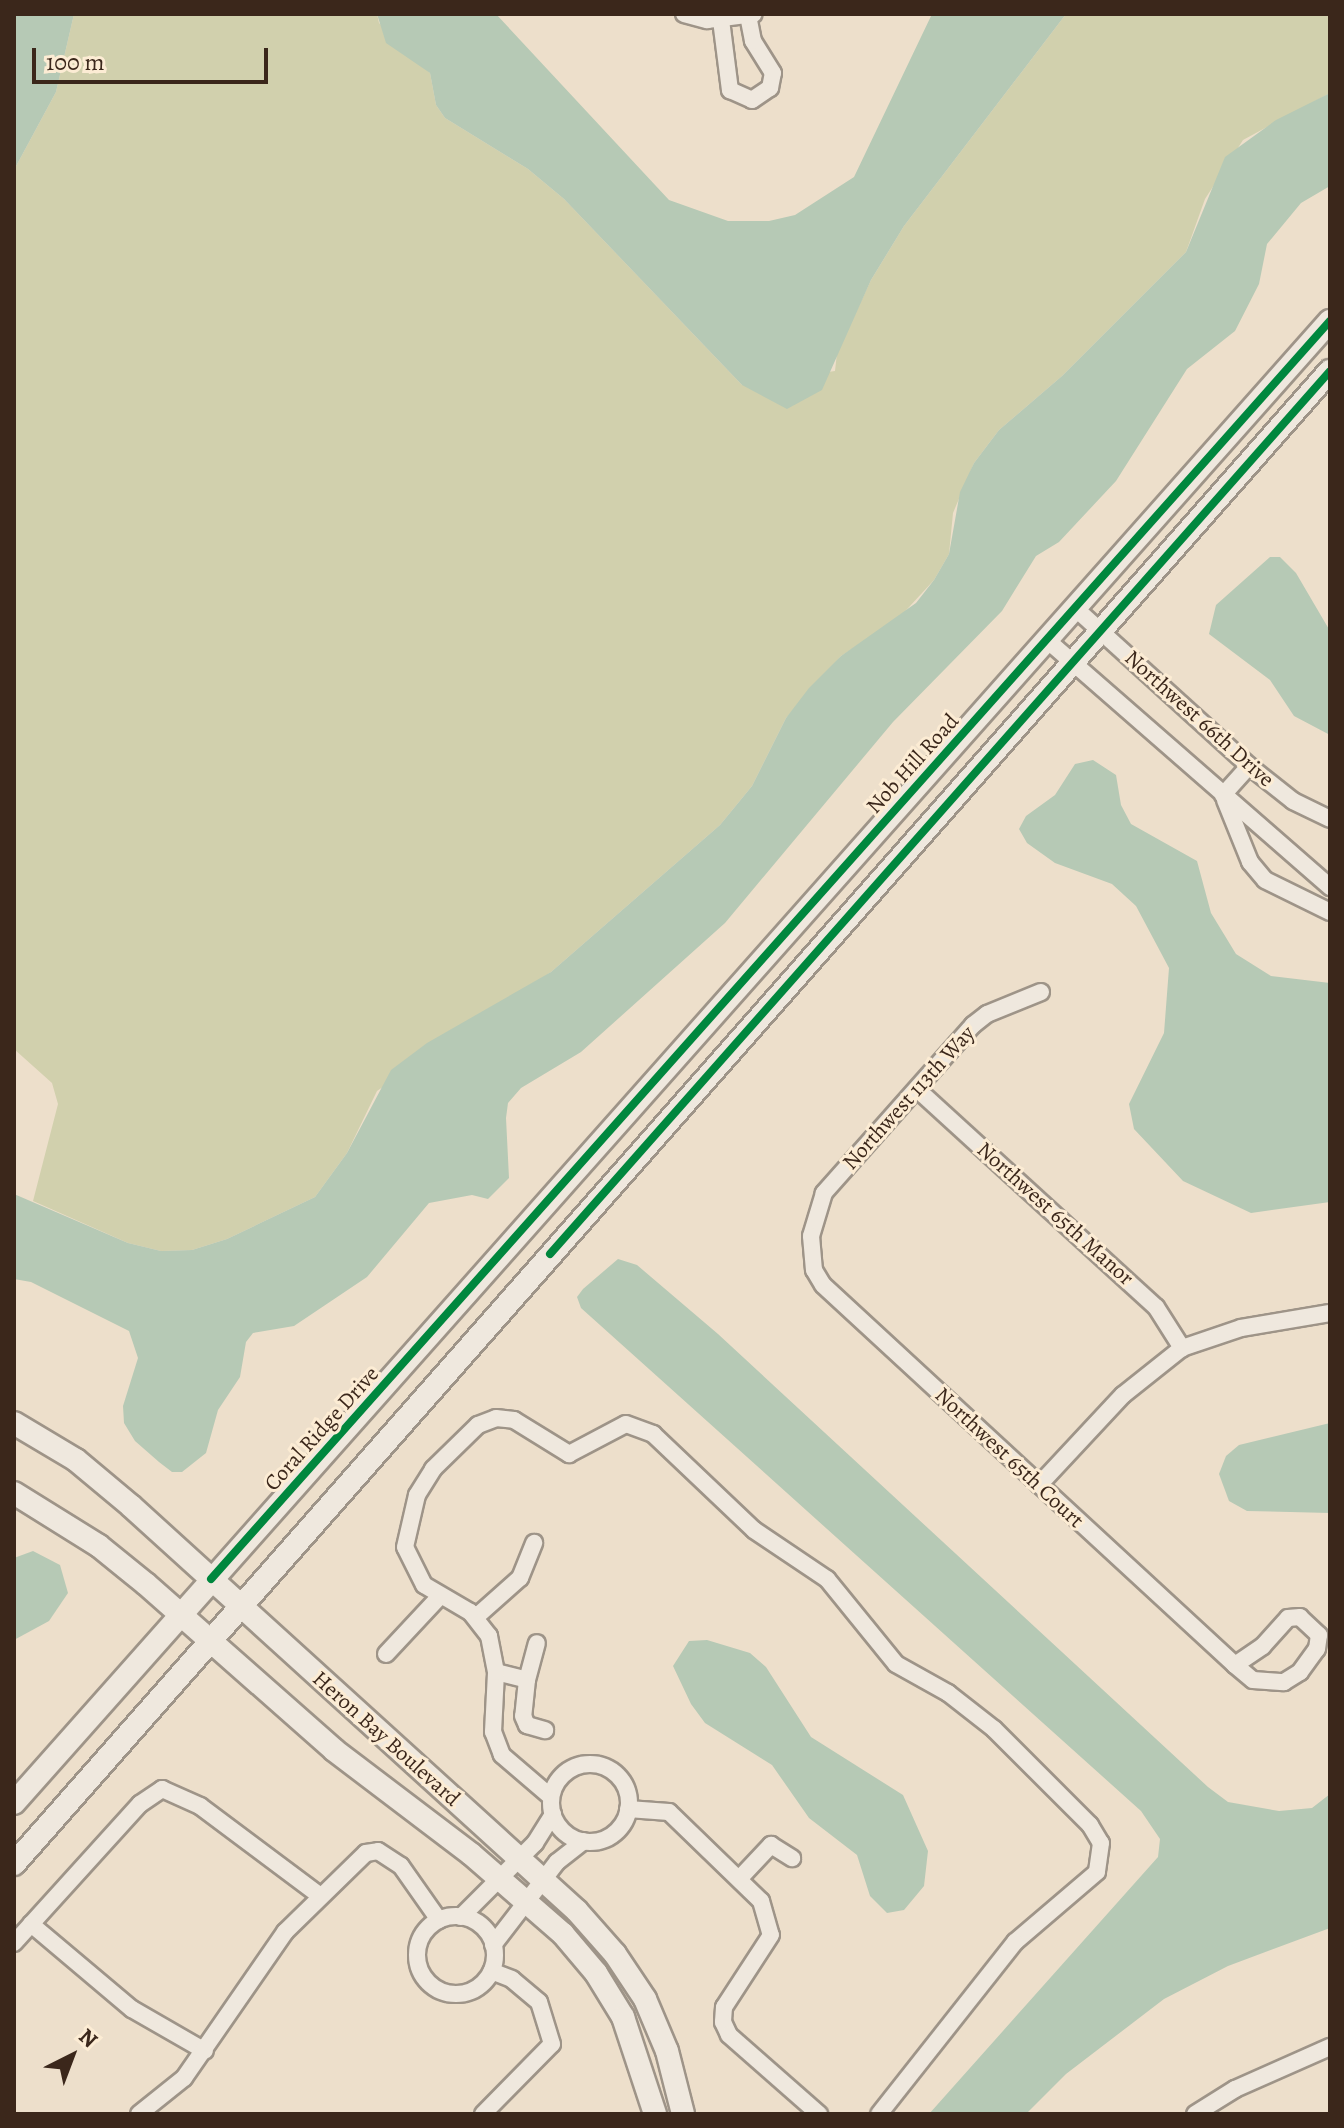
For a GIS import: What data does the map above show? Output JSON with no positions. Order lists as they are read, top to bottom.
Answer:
{
  "streets": {
    "main road": ["Nob Hill Road", "Coral Ridge Drive", "Heron Bay Boulevard"],
    "street": [
      "Northwest 66th Drive",
      "Northwest 113th Way",
      "Northwest 65th Manor",
      "Northwest 65th Court"
    ]
  },
  "crossings": [
    ["Northwest 66th Drive", "Nob Hill Road"],
    ["Nob Hill Road", "Coral Ridge Drive"],
    ["Northwest 113th Way", "Northwest 65th Manor"],
    ["Northwest 113th Way", "Northwest 65th Court"],
    ["Coral Ridge Drive", "Heron Bay Boulevard"]
  ],
  "scale_bar": "100 m",
  "north": "top right"
}
